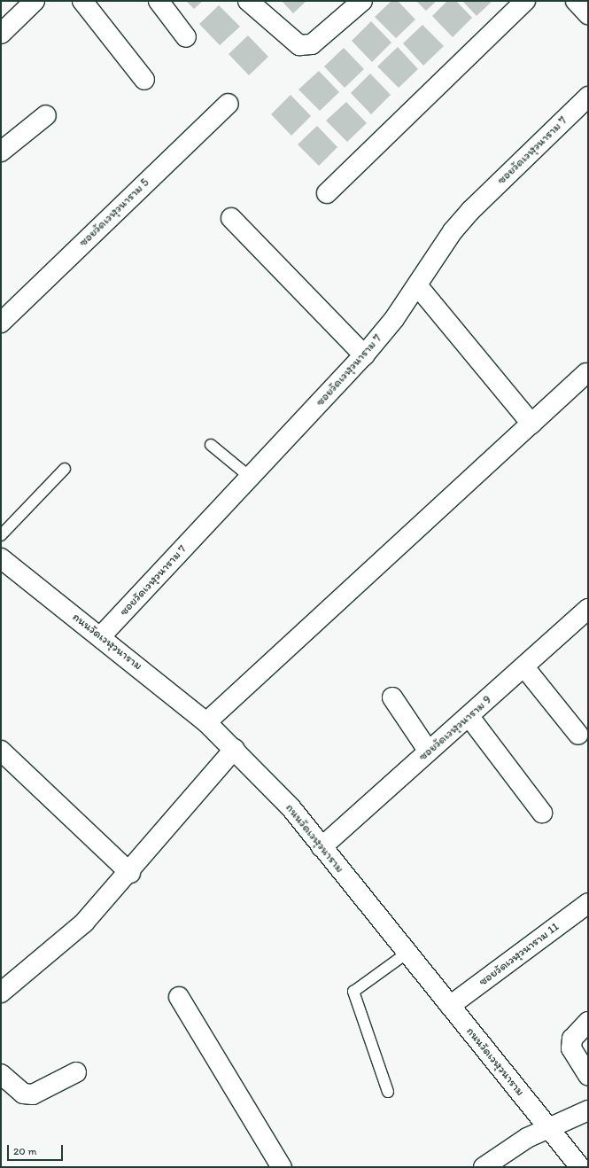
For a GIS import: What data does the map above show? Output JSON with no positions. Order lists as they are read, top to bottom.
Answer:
{
  "streets": {
    "street": [
      "ซอยวัดเวฬุวนาราม 7",
      "ซอยวัดเวฬุวนาราม 5",
      "ถนนวัดเวฬุวนาราม",
      "ซอยวัดเวฬุวนาราม 9",
      "ซอยวัดเวฬุวนาราม 11"
    ]
  },
  "crossings": [
    ["ซอยวัดเวฬุวนาราม 7", "ถนนวัดเวฬุวนาราม"],
    ["ถนนวัดเวฬุวนาราม", "ซอยวัดเวฬุวนาราม 9"],
    ["ถนนวัดเวฬุวนาราม", "ซอยวัดเวฬุวนาราม 11"]
  ],
  "scale_bar": "20 m"
}
